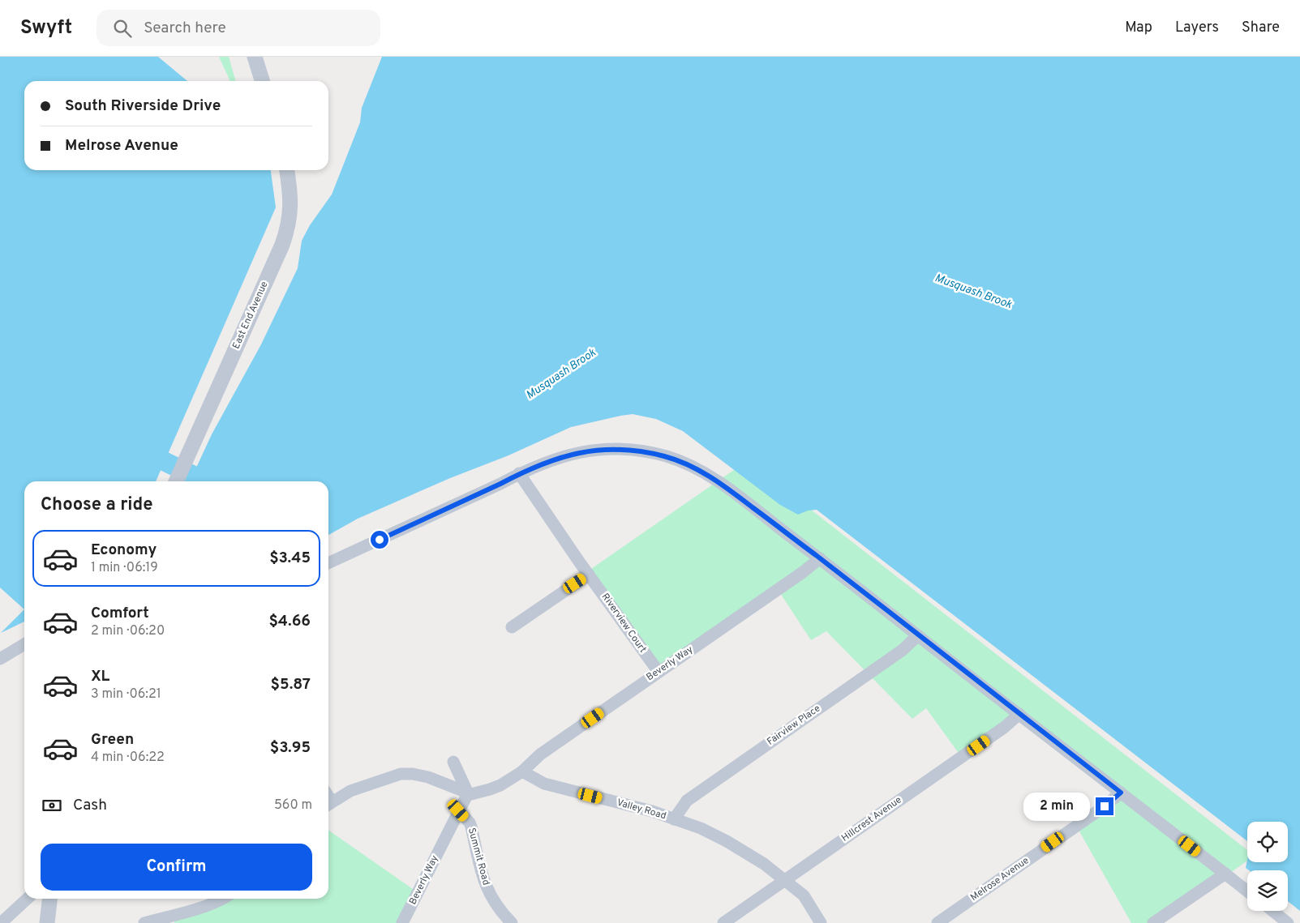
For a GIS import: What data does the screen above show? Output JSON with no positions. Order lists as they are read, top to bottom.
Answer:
{
  "streets": {
    "street": [
      "East End Avenue",
      "Riverview Court",
      "Beverly Way",
      "Fairview Place",
      "Valley Road",
      "Hillcrest Avenue",
      "Summit Road",
      "Melrose Avenue"
    ]
  },
  "crossings": [
    ["Riverview Court", "Beverly Way"],
    ["Beverly Way", "Valley Road"],
    ["Beverly Way", "Summit Road"],
    ["Fairview Place", "Valley Road"],
    ["Valley Road", "Hillcrest Avenue"]
  ],
  "water": ["Musquash Brook"],
  "page": {
    "header": "Swyft",
    "search": "Search here",
    "nav": ["Map", "Layers", "Share"],
    "banner": ["South Riverside Drive", "Melrose Avenue"],
    "heading": "Choose a ride",
    "list": [
      {
        "name": "Economy",
        "note": "1 min · 06:19",
        "value": "$3.45"
      },
      {
        "name": "Comfort",
        "note": "2 min · 06:20",
        "value": "$4.66"
      },
      {
        "name": "XL",
        "note": "3 min · 06:21",
        "value": "$5.87"
      },
      {
        "name": "Green",
        "note": "4 min · 06:22",
        "value": "$3.95"
      }
    ],
    "pay": ["Cash", "560 m"],
    "bubble": "2 min",
    "buttons": "Confirm"
  }
}
